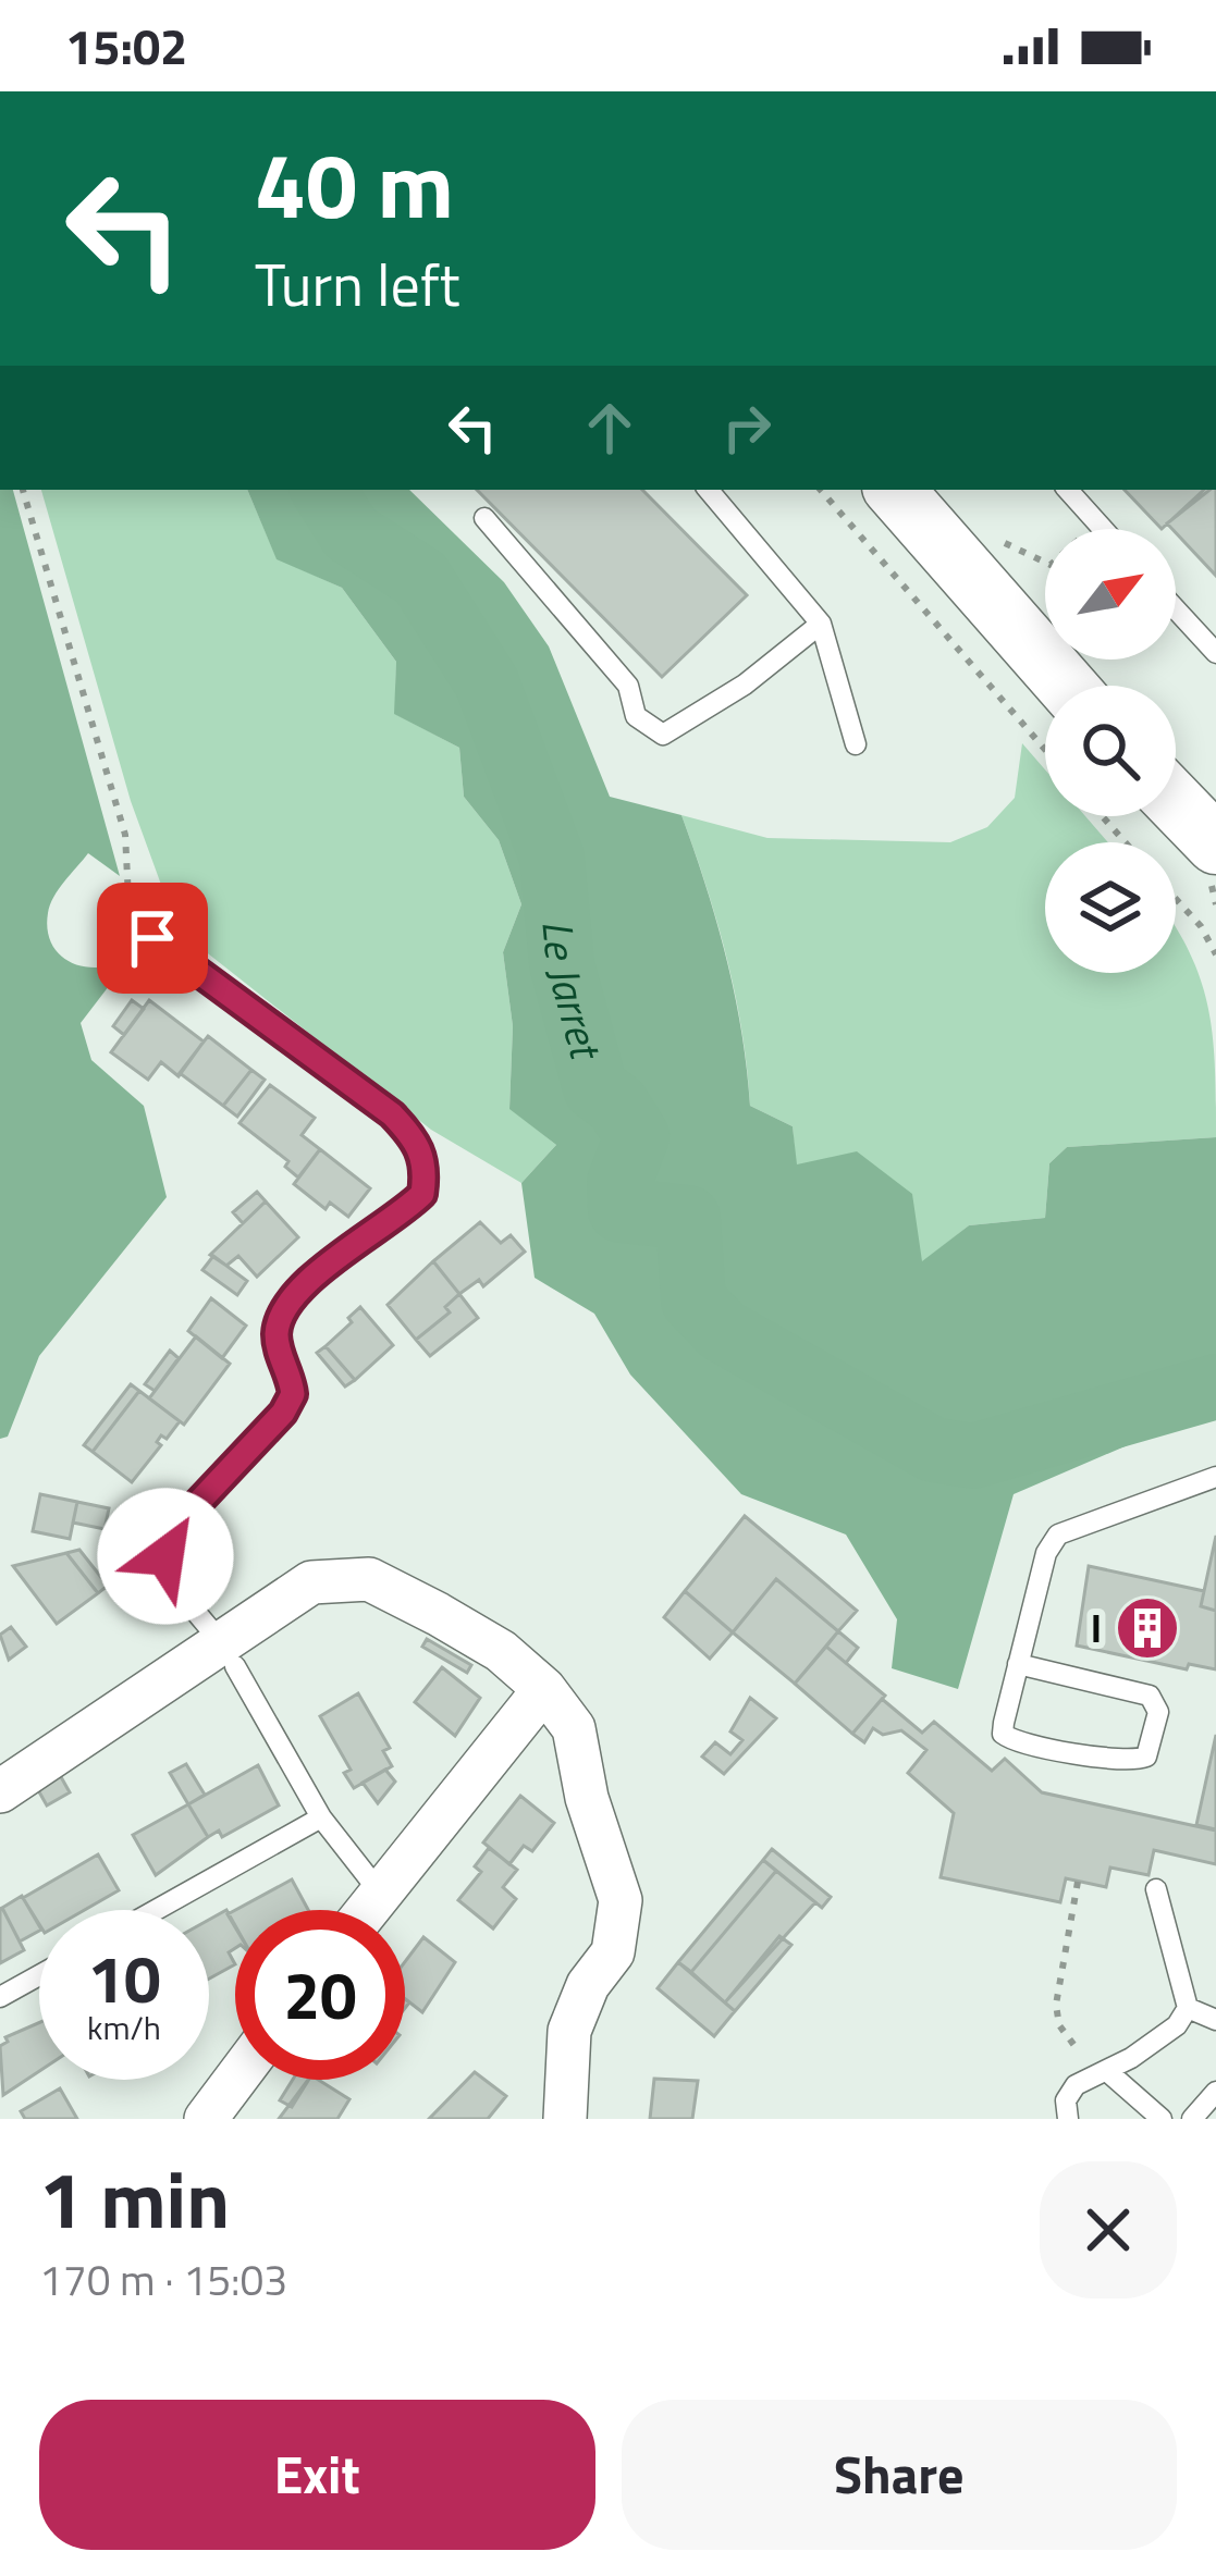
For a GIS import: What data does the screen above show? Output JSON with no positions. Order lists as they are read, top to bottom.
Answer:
{
  "water": ["Le Jarret"],
  "places": {
    "building": ["I"]
  },
  "north": "top right",
  "page": {
    "status": "15:02",
    "turn": ["40 m", "Turn left"],
    "speed": "10 km/h",
    "limit": "20",
    "heading": ["1 min", "170 m · 15:03"],
    "buttons": ["Exit", "Share"]
  }
}
